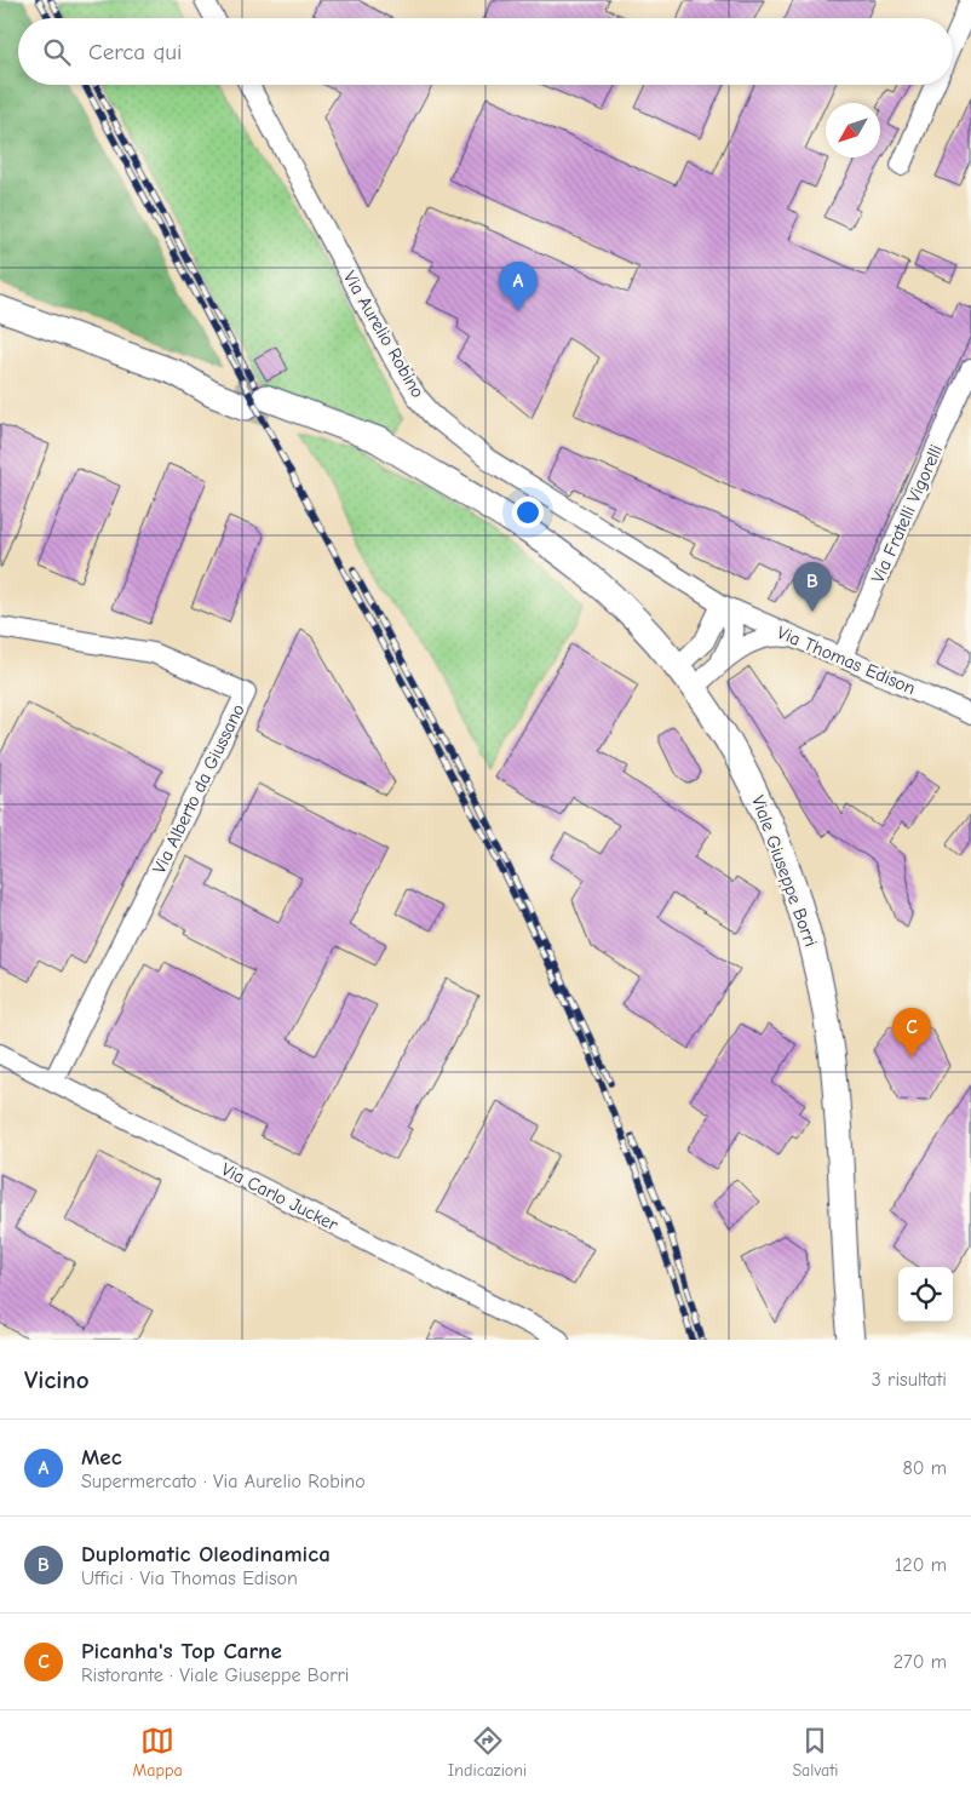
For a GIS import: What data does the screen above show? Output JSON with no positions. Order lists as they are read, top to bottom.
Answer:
{
  "streets": {
    "main road": ["Viale Giuseppe Borri"],
    "street": [
      "Via Aurelio Robino",
      "Via Fratelli Vigorelli",
      "Via Thomas Edison",
      "Via Alberto da Giussano",
      "Via Carlo Jucker"
    ]
  },
  "crossings": [
    ["Via Aurelio Robino", "Via Thomas Edison"],
    ["Via Fratelli Vigorelli", "Via Thomas Edison"],
    ["Via Alberto da Giussano", "Via Carlo Jucker"]
  ],
  "north": "bottom left",
  "page": {
    "search": "Cerca qui",
    "pins": ["A", "B", "C"],
    "heading": ["Vicino", "3 risultati"],
    "list": [
      {
        "mark": "A",
        "name": "Mec",
        "note": "Supermercato · Via Aurelio Robino",
        "value": "80 m"
      },
      {
        "mark": "B",
        "name": "Duplomatic Oleodinamica",
        "note": "Uffici · Via Thomas Edison",
        "value": "120 m"
      },
      {
        "mark": "C",
        "name": "Picanha's Top Carne",
        "note": "Ristorante · Viale Giuseppe Borri",
        "value": "270 m"
      }
    ],
    "nav": ["Mappa", "Indicazioni", "Salvati"]
  }
}
